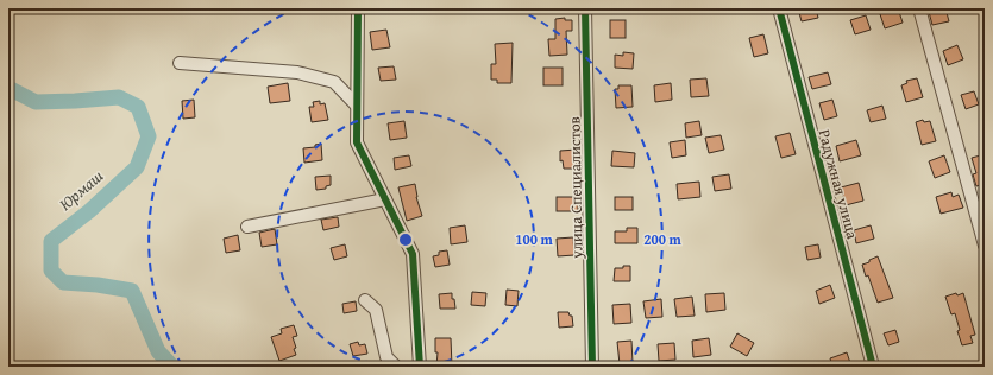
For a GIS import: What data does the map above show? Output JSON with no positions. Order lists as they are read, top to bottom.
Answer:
{
  "streets": {
    "street": ["Радужная улица", "улица Специалистов"]
  },
  "water": ["Юрмаш"],
  "rings": ["100 m", "200 m"]
}
